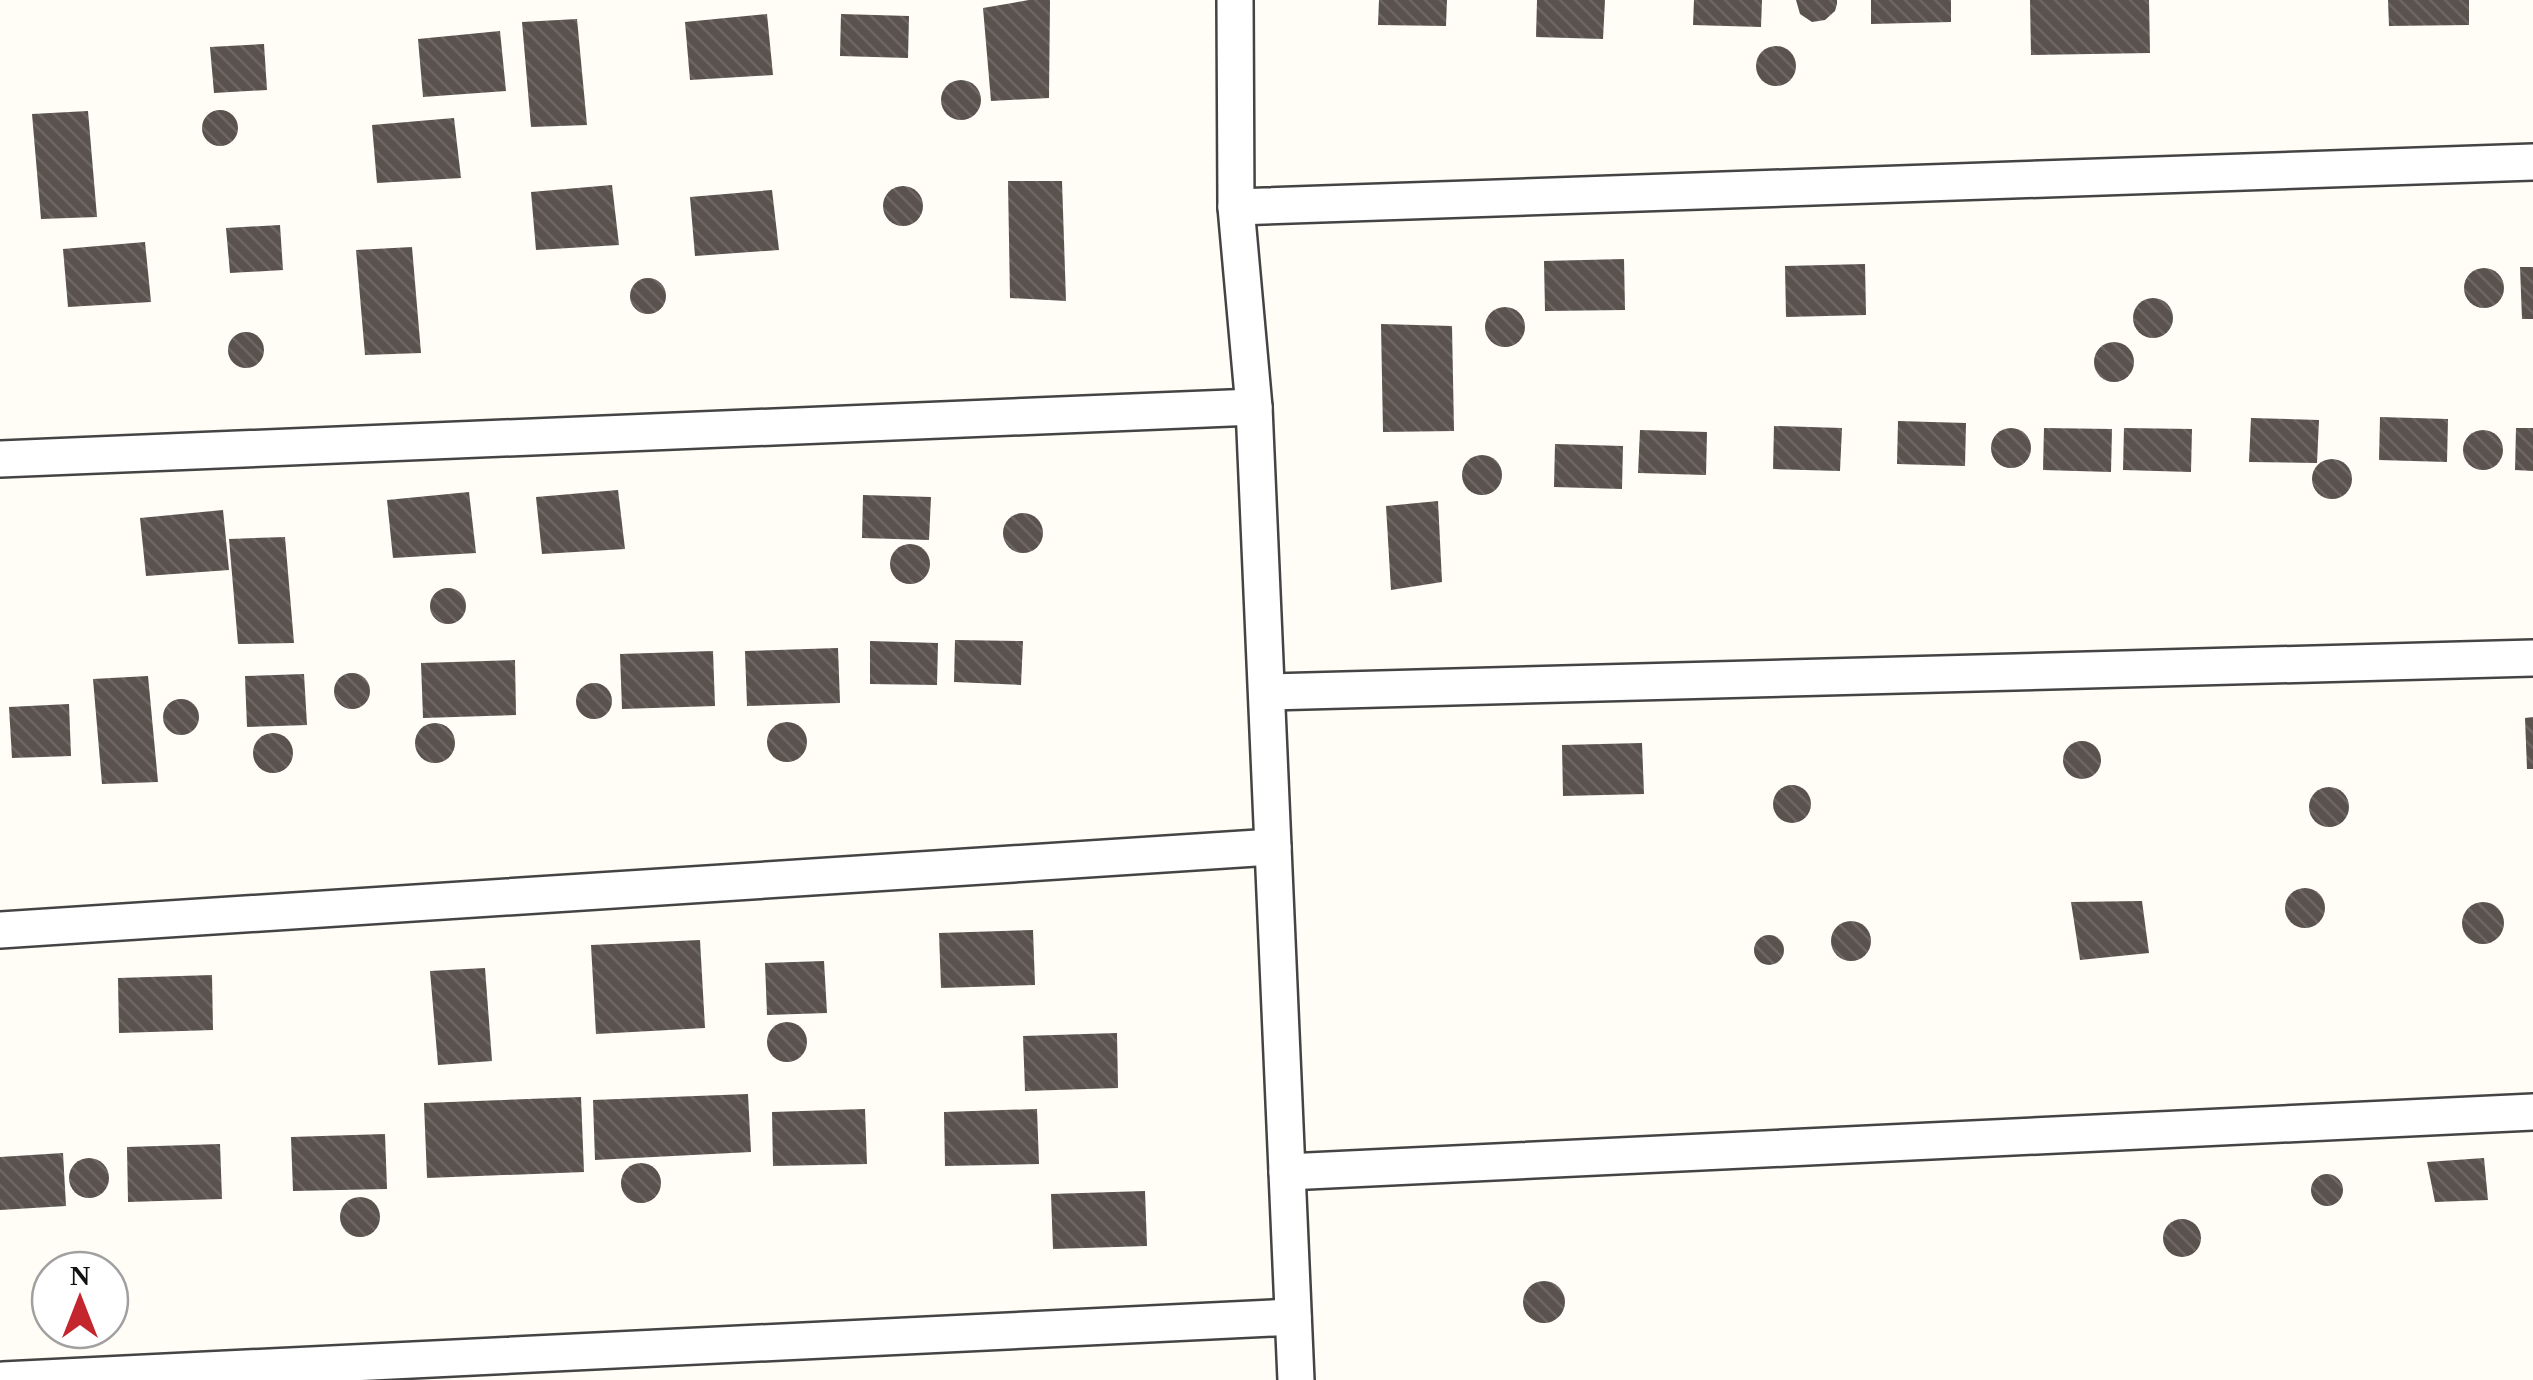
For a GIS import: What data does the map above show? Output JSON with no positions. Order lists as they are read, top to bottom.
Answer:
{
  "north": "top"
}
